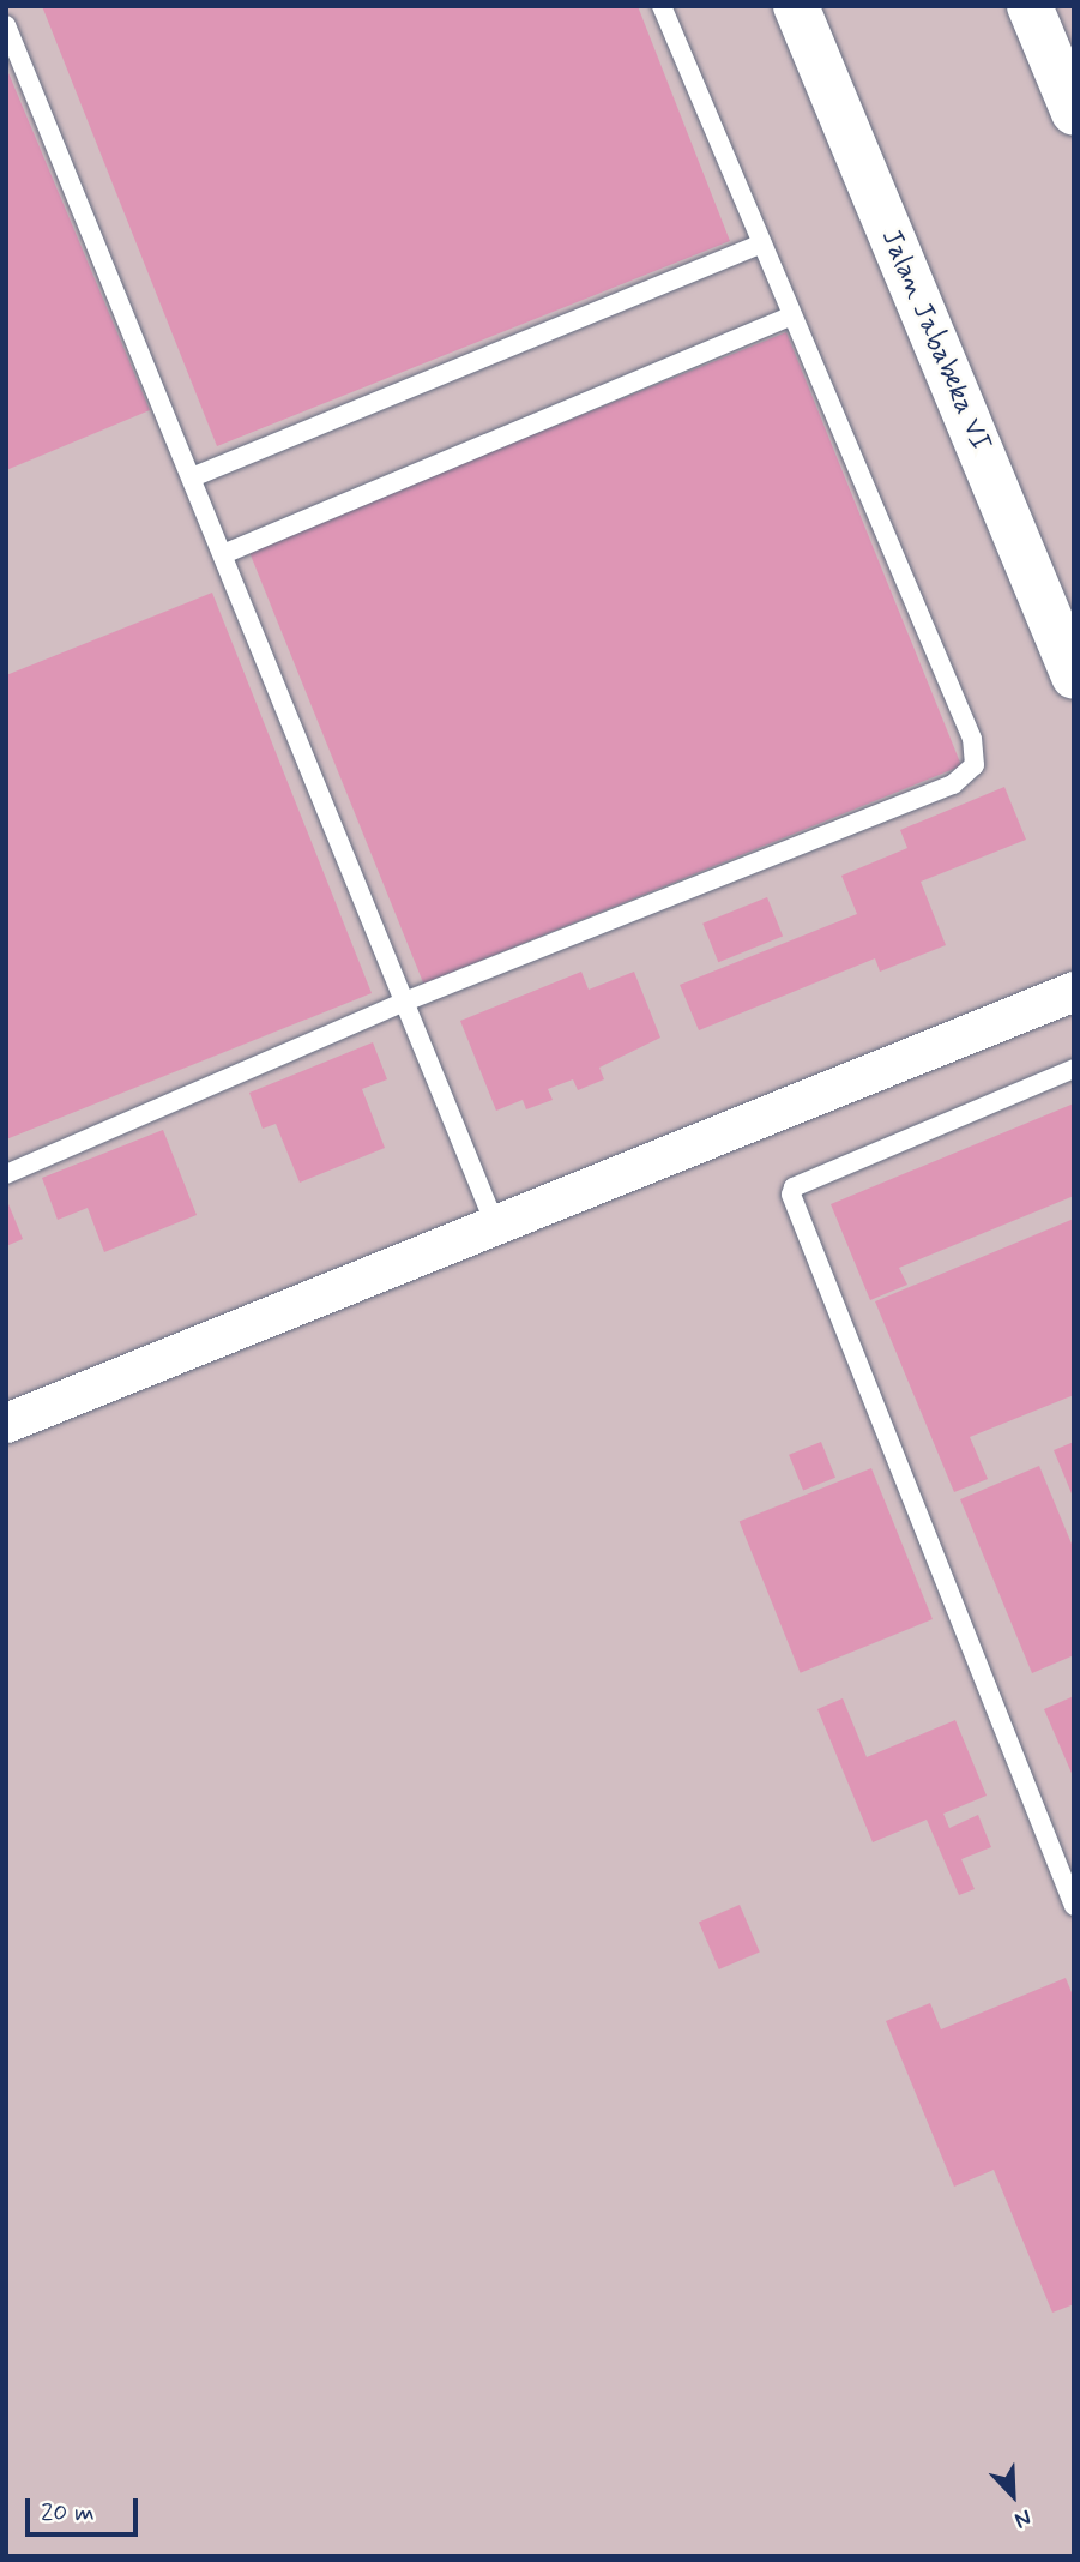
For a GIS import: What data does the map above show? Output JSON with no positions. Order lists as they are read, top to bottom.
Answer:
{
  "streets": {
    "street": ["Jalan Jababeka VI"]
  },
  "scale_bar": "20 m",
  "north": "bottom right"
}
